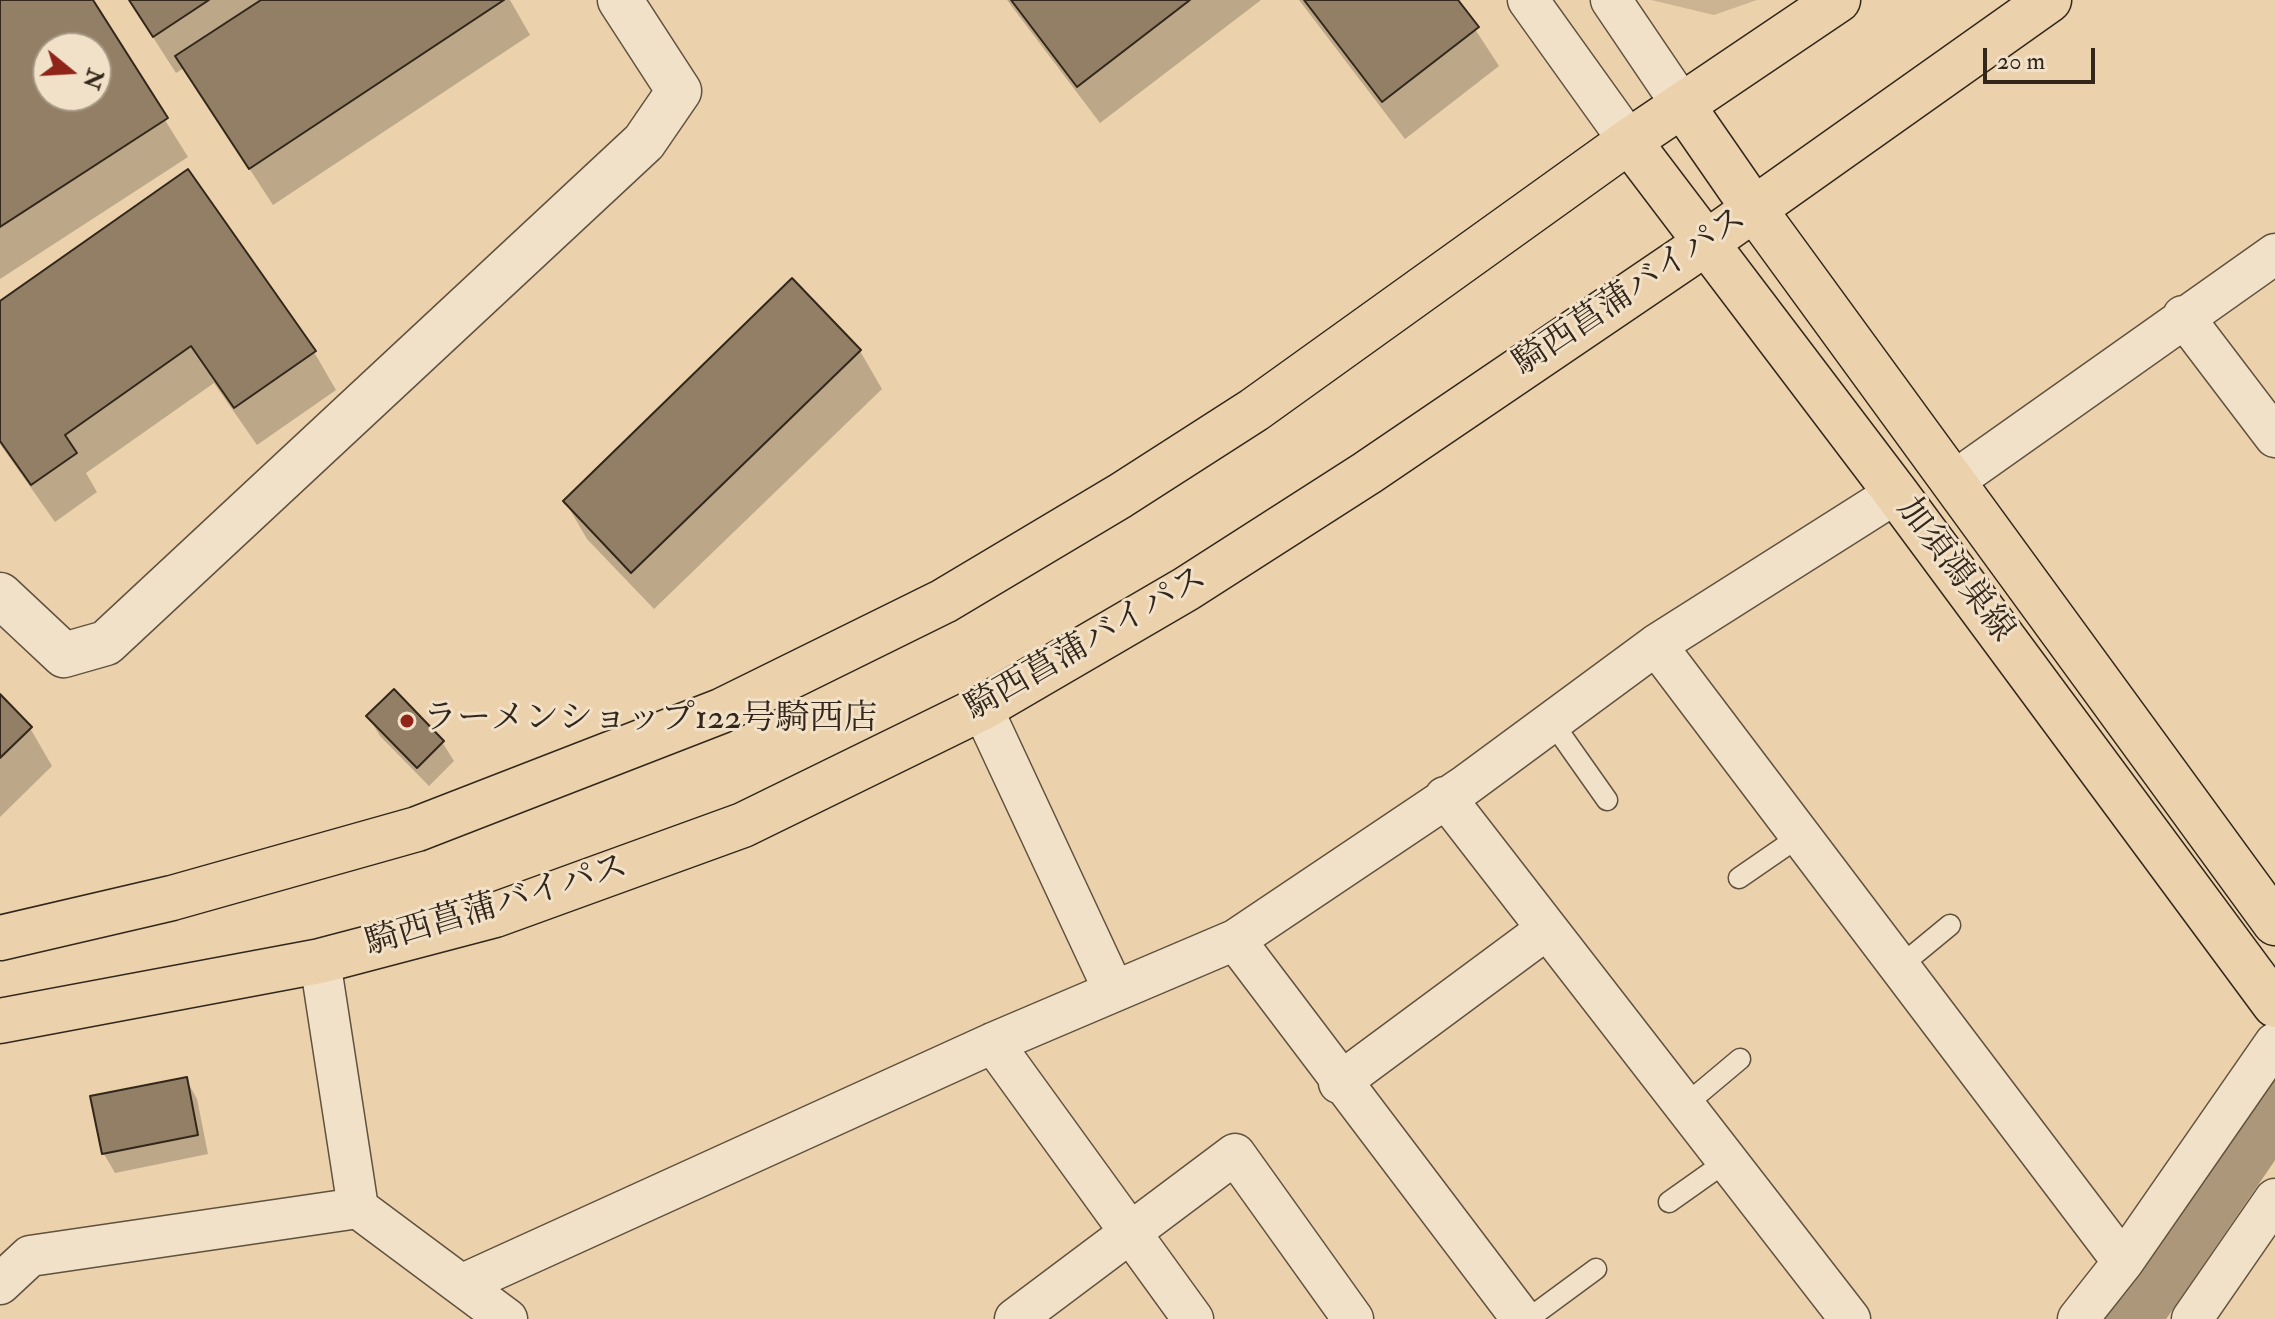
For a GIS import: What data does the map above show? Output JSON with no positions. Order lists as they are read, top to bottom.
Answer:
{
  "streets": {
    "main road": ["騎西菖蒲バイパス", "加須鴻巣線"]
  },
  "crossings": [
    ["騎西菖蒲バイパス", "加須鴻巣線"]
  ],
  "places": ["ラーメンショップ122号騎西店"],
  "scale_bar": "20 m",
  "north": "right"
}
